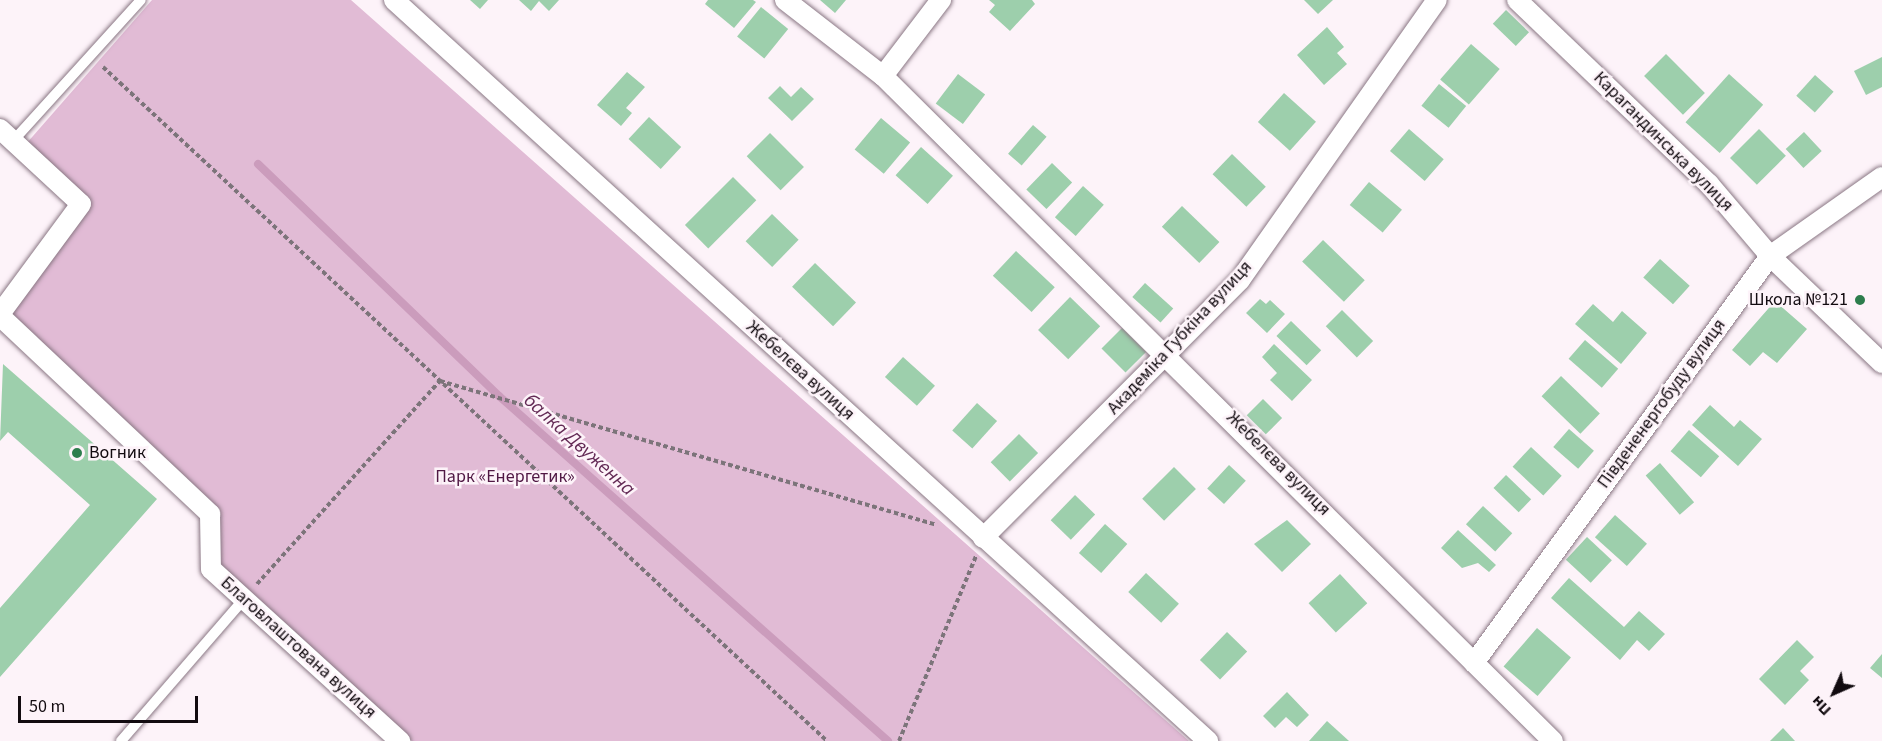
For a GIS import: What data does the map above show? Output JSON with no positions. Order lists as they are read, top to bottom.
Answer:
{
  "streets": {
    "street": [
      "Карагандинська вулиця",
      "Академіка Губкіна вулиця",
      "Жебелєва вулиця",
      "Південенергобуду вулиця",
      "Благовлаштована вулиця"
    ]
  },
  "crossings": [
    ["Карагандинська вулиця", "Південенергобуду вулиця"],
    ["Академіка Губкіна вулиця", "Жебелєва вулиця"],
    ["Жебелєва вулиця", "Південенергобуду вулиця"]
  ],
  "water": ["балка Двуженна"],
  "parks": ["Парк «Енергетик»"],
  "places": ["Школа №121", "Вогник"],
  "scale_bar": "50 m",
  "north": "bottom left"
}
